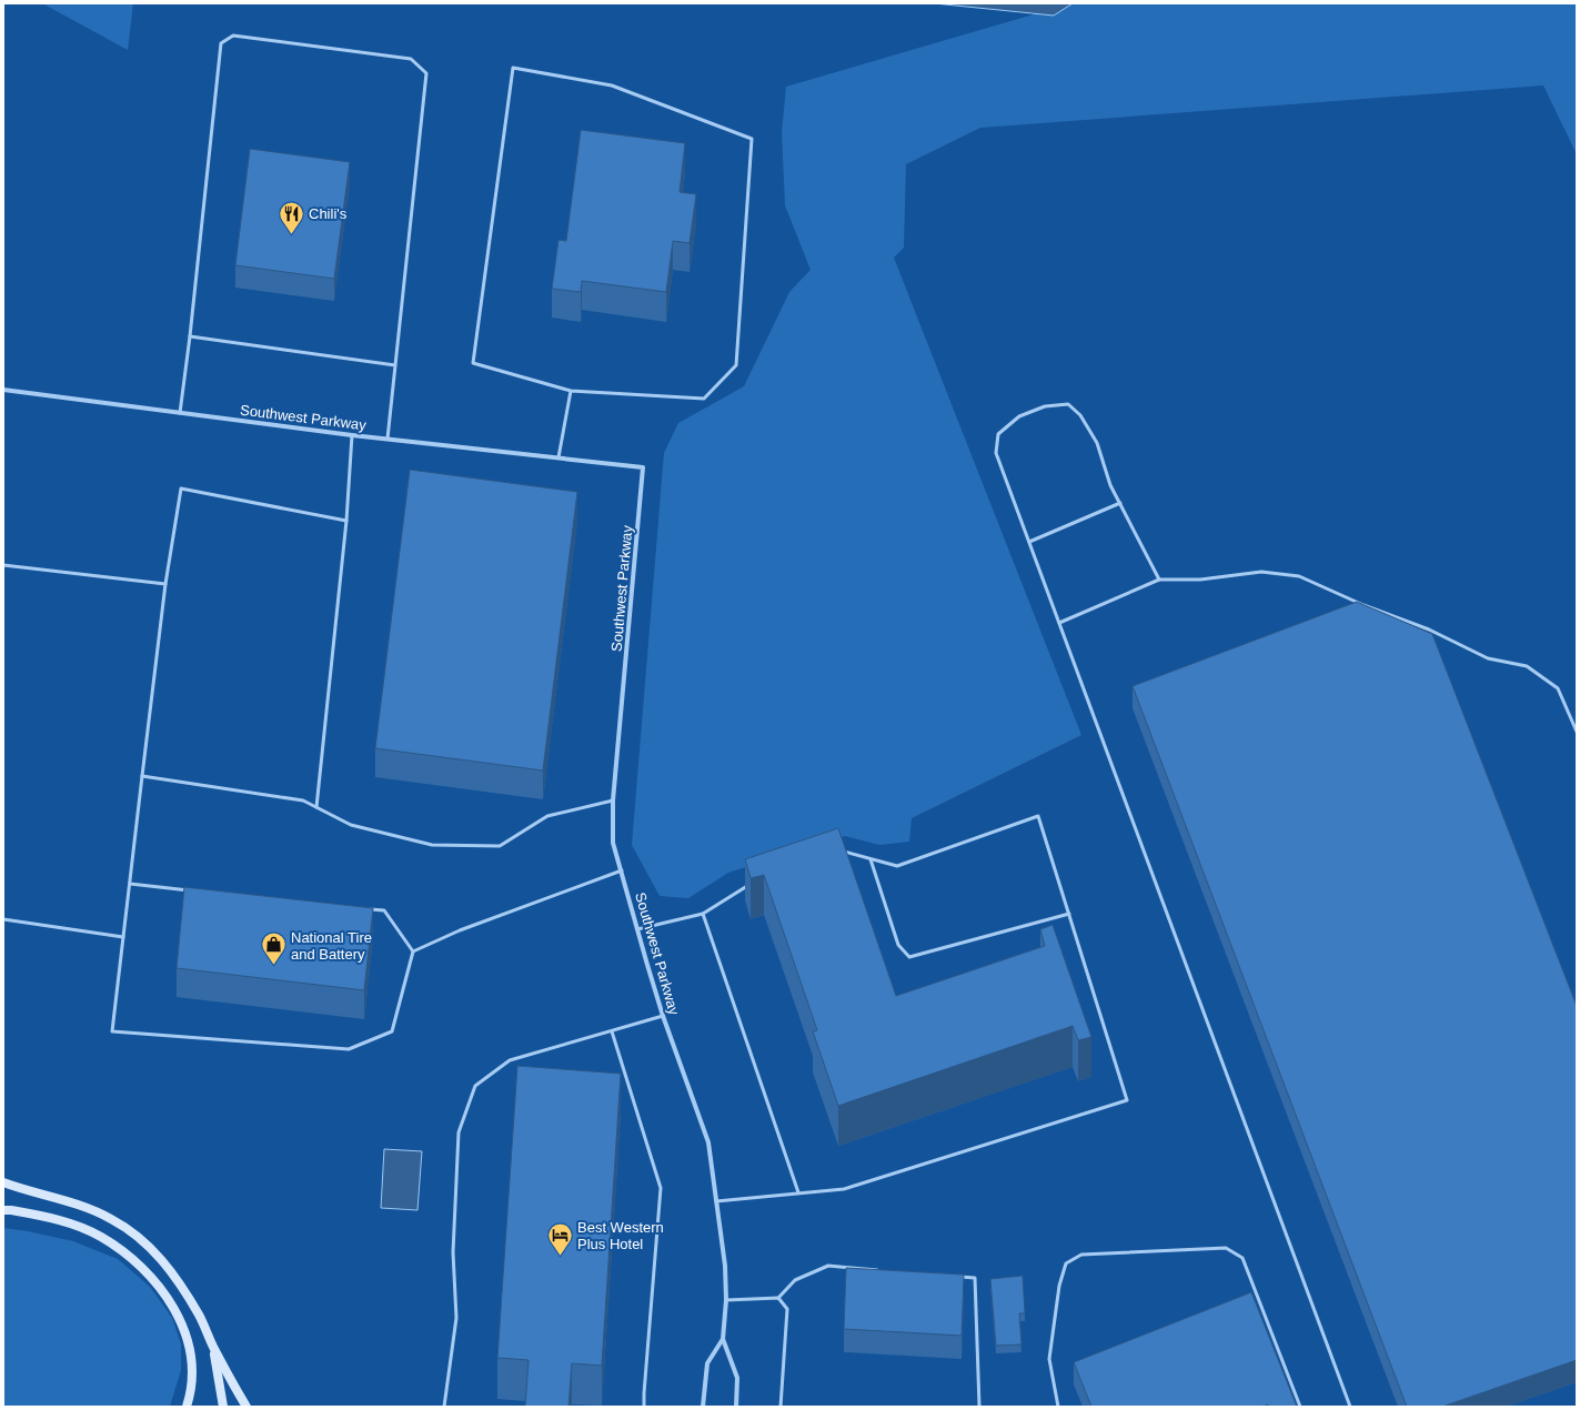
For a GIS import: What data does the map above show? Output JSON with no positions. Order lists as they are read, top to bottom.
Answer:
{
  "streets": {
    "street": ["Southwest Parkway"]
  },
  "places": {
    "restaurant": ["Chili's"],
    "shop": ["National Tire and Battery"],
    "hotel": ["Best Western Plus Hotel"]
  }
}
